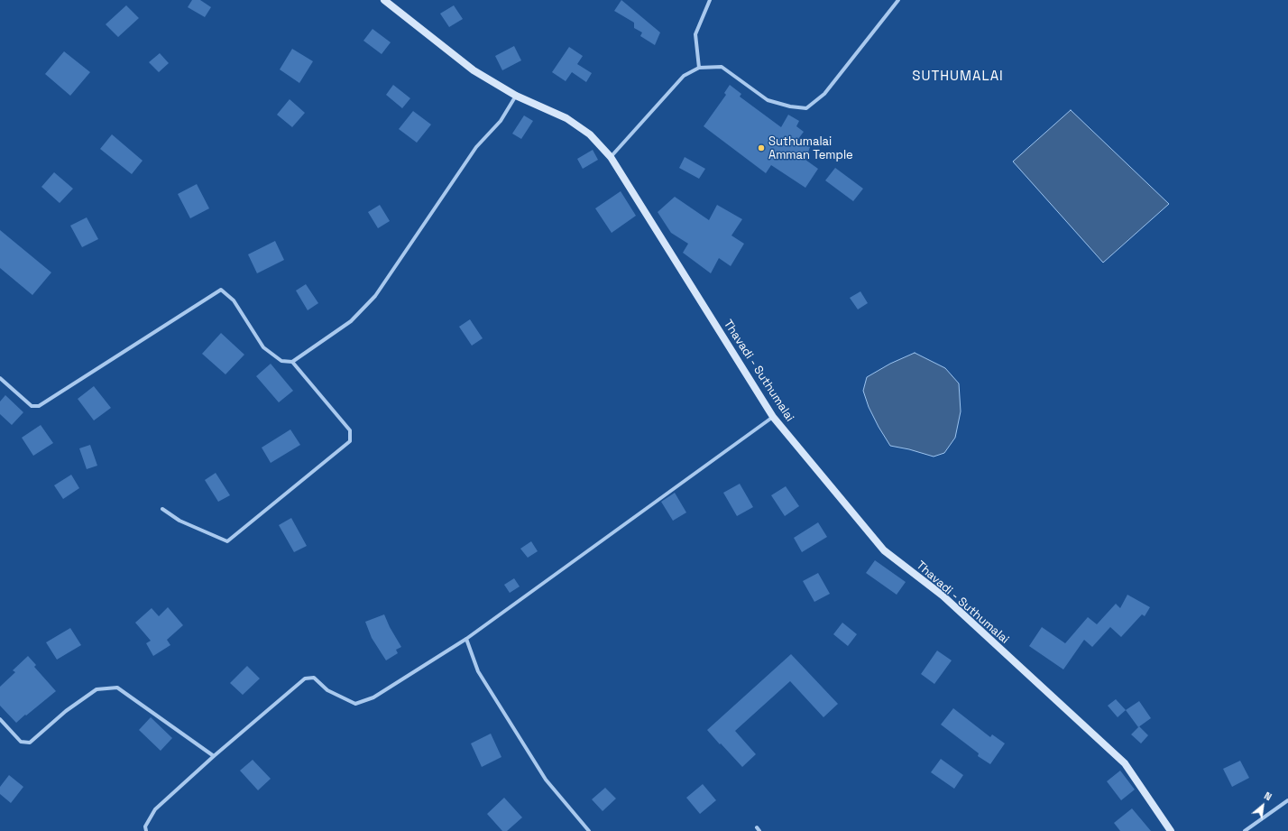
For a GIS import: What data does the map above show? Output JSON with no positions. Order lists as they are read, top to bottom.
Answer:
{
  "streets": {
    "main road": ["Thavadi - Suthumalai"]
  },
  "districts": ["SUTHUMALAI"],
  "places": ["Suthumalai Amman Temple"],
  "north": "top right"
}
